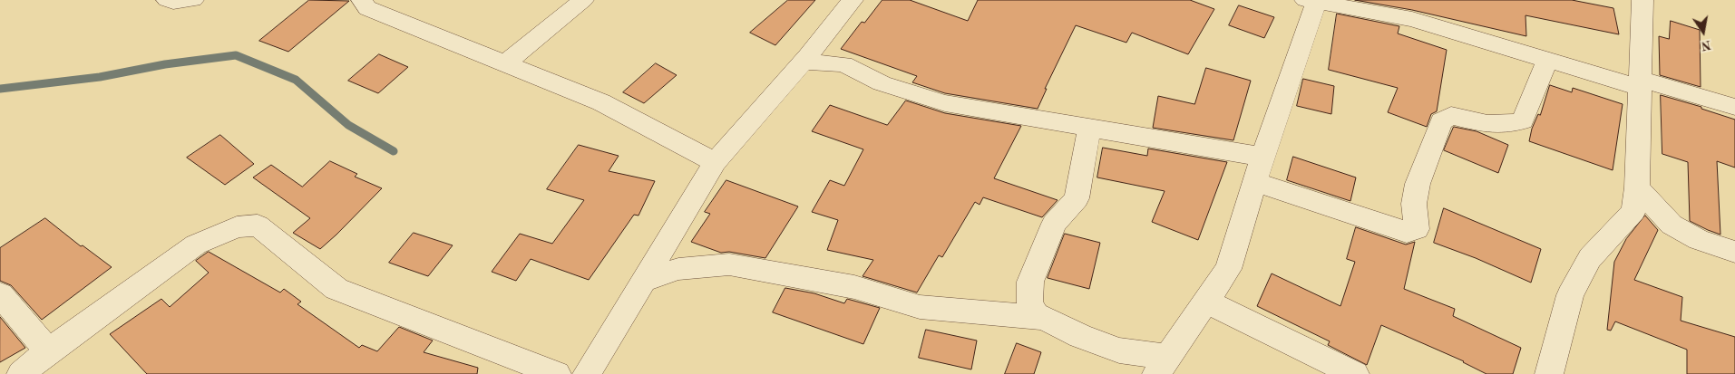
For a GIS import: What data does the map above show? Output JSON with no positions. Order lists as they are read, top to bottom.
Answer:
{
  "north": "bottom"
}
